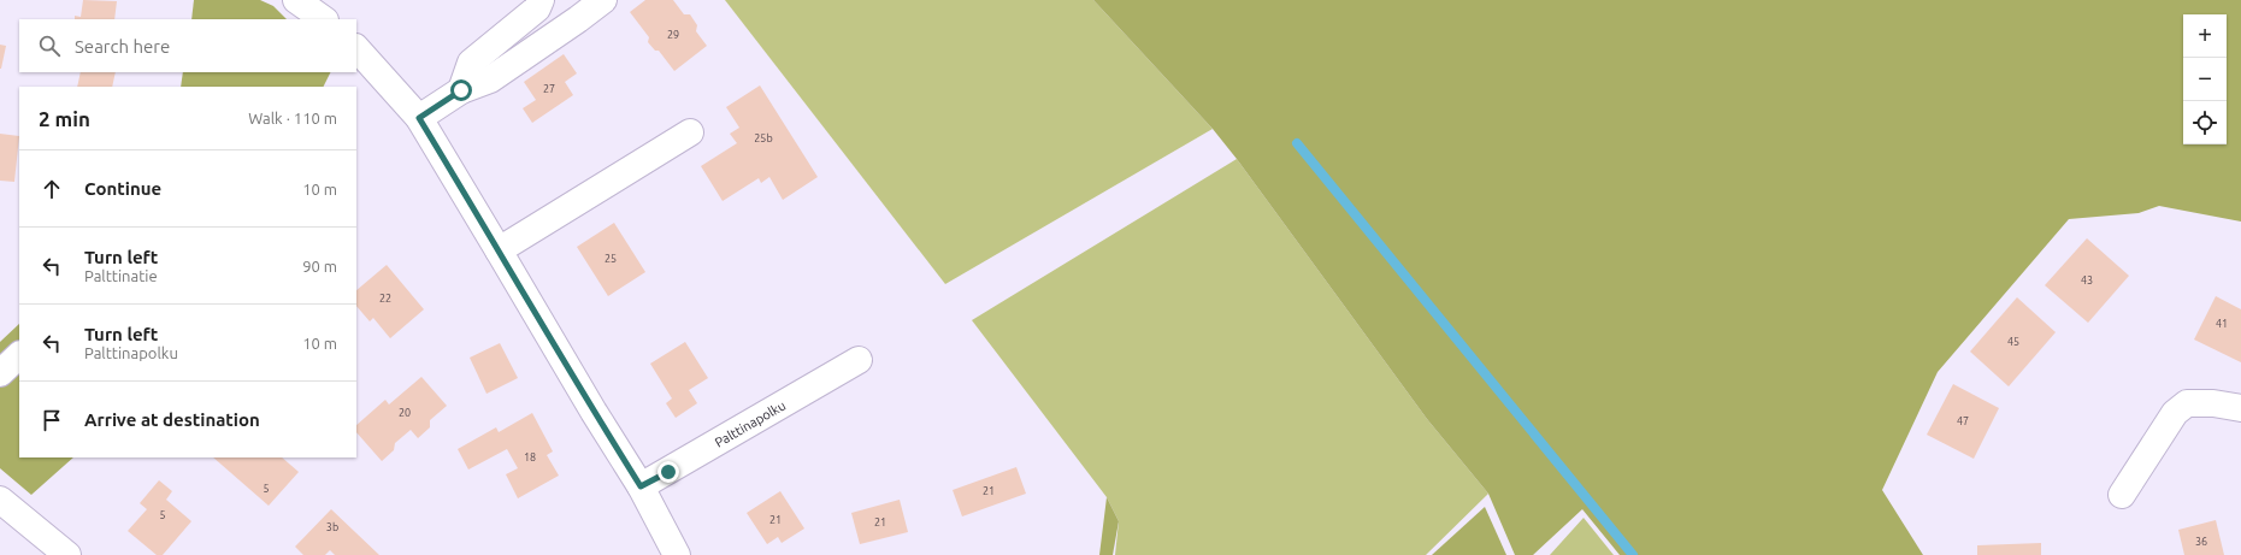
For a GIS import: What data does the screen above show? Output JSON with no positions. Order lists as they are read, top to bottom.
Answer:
{
  "streets": {
    "street": ["Palttinapolku"]
  },
  "house_numbers": [
    "29",
    "27",
    "25b",
    "25",
    "43",
    "22",
    "41",
    "45",
    "20",
    "47",
    "18",
    "5",
    "21",
    "5",
    "21",
    "21",
    "3b",
    "36"
  ],
  "page": {
    "map_buttons": ["+", "−"],
    "search": "Search here",
    "heading": ["2 min", "Walk · 110 m"],
    "list": [
      ["Continue", "10 m"],
      ["Turn left", "Palttinatie", "90 m"],
      ["Turn left", "Palttinapolku", "10 m"],
      "Arrive at destination"
    ]
  }
}
